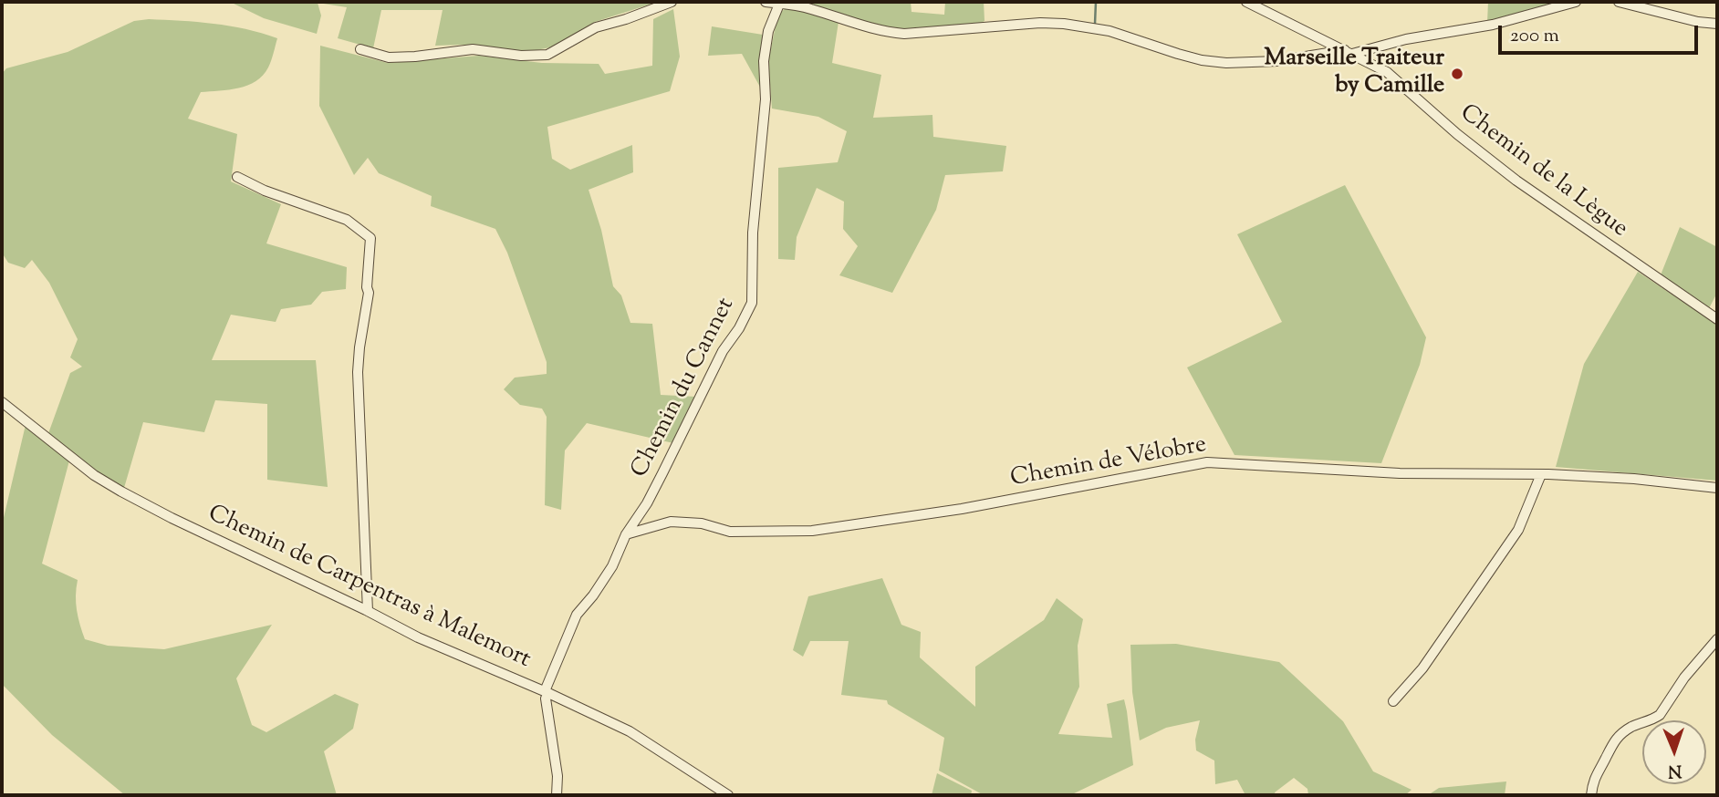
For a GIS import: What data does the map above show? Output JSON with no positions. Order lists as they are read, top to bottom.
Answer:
{
  "streets": {
    "street": [
      "Chemin de la Lègue",
      "Chemin du Cannet",
      "Chemin de Vélobre",
      "Chemin de Carpentras à Malemort"
    ]
  },
  "crossings": [
    ["Chemin du Cannet", "Chemin de Vélobre"],
    ["Chemin du Cannet", "Chemin de Carpentras à Malemort"]
  ],
  "places": ["Marseille Traiteur by Camille"],
  "scale_bar": "200 m",
  "north": "bottom"
}
